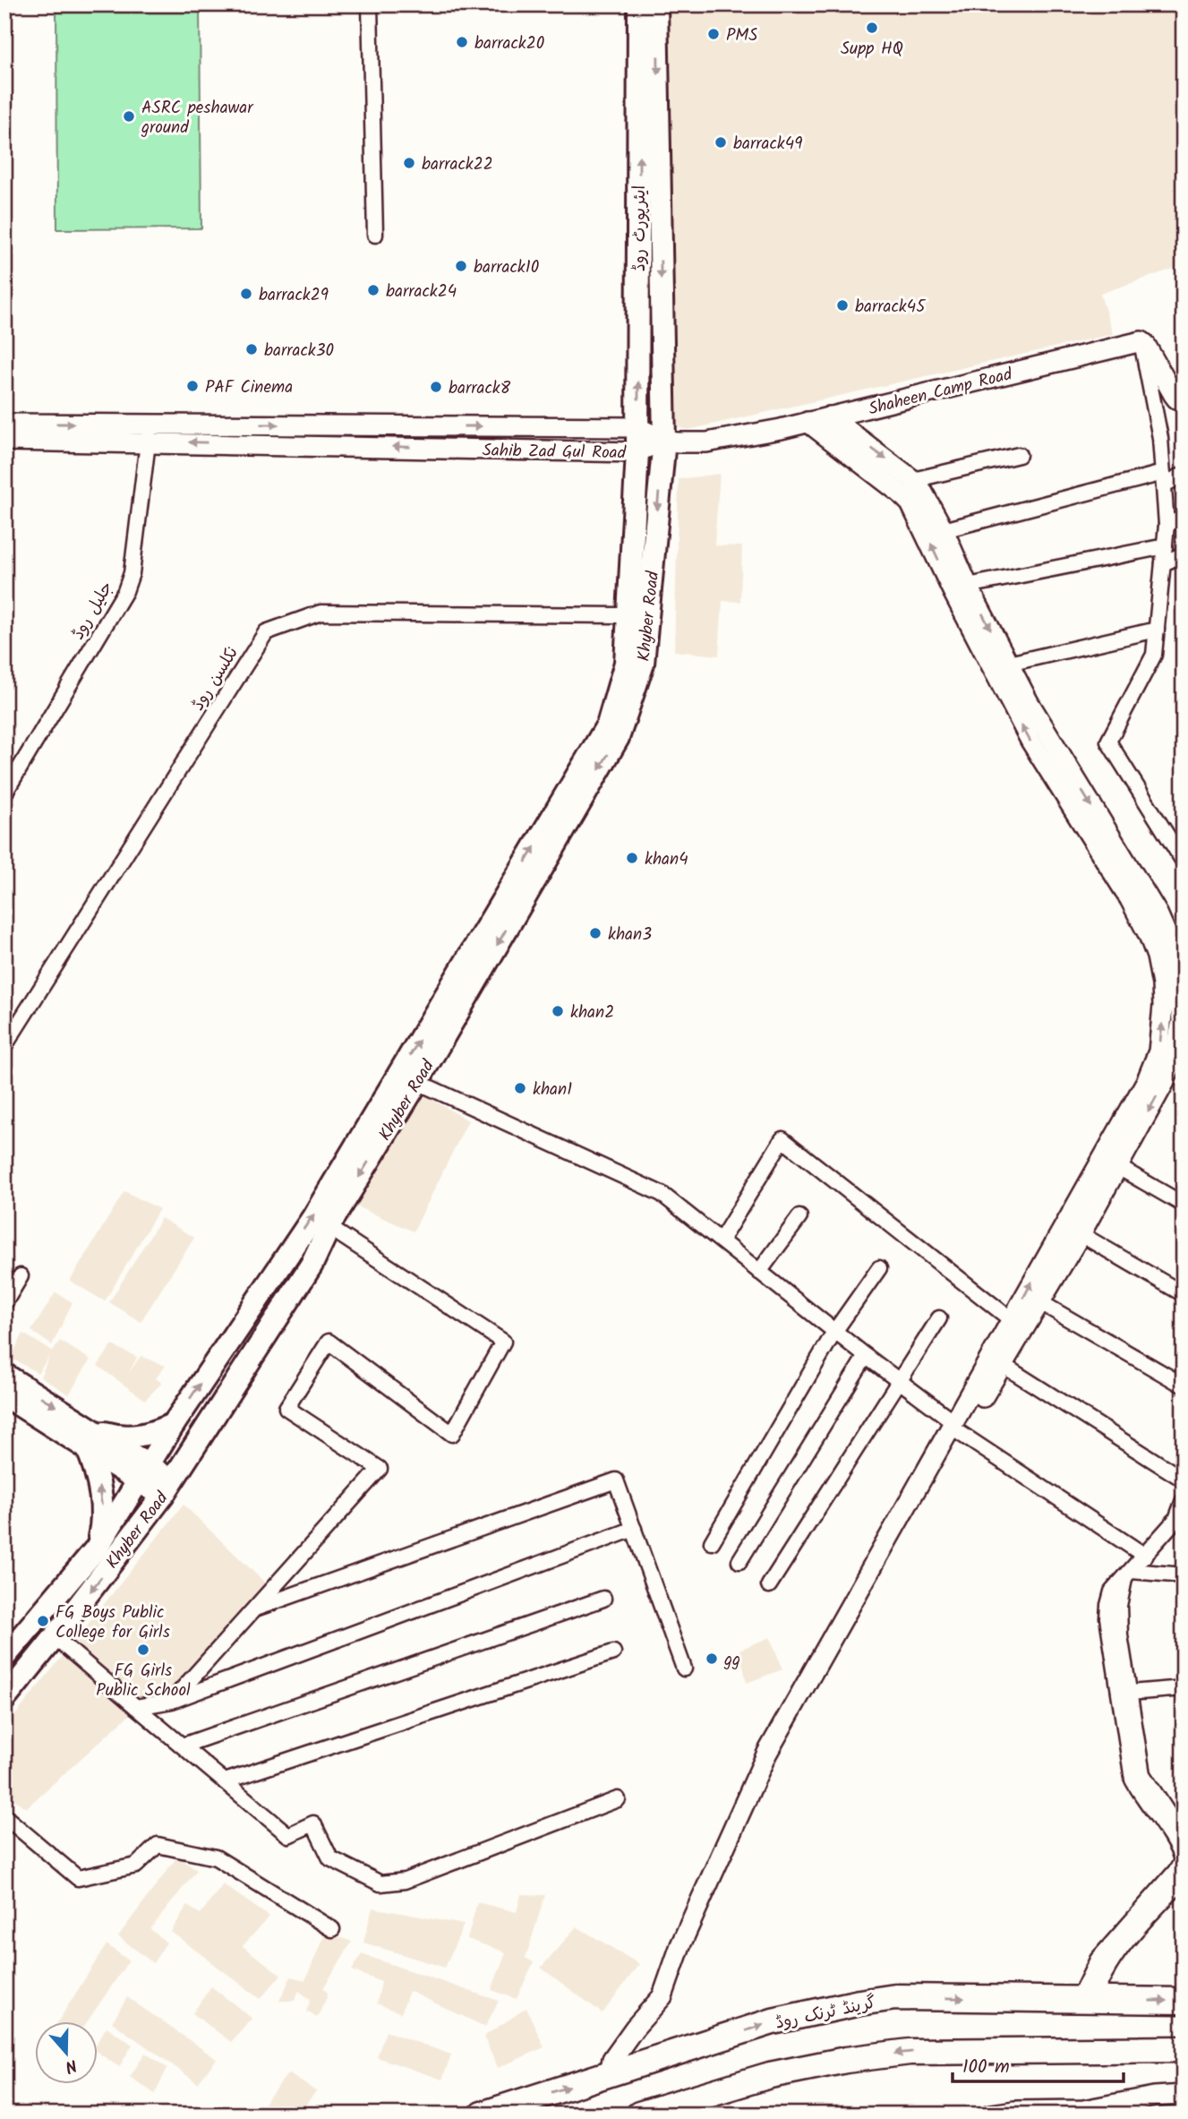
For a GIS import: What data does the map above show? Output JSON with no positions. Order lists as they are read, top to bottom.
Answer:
{
  "streets": {
    "highway": ["گرینڈ ٹرنک روڈ"],
    "main road": ["ایئرپورٹ روڈ", "Khyber Road"],
    "street": [
      "Shaheen Camp Road",
      "Sahib Zad Gul Road",
      "جلیل روڈ",
      "نکلسن روڈ"
    ]
  },
  "crossings": [
    ["ایئرپورٹ روڈ", "Sahib Zad Gul Road"],
    ["ایئرپورٹ روڈ", "Khyber Road"],
    ["Shaheen Camp Road", "Sahib Zad Gul Road"],
    ["Shaheen Camp Road", "Khyber Road"],
    ["Sahib Zad Gul Road", "جلیل روڈ"],
    ["Sahib Zad Gul Road", "Khyber Road"]
  ],
  "one_way": ["ایئرپورٹ روڈ"],
  "places": [
    "Supp HQ",
    "PMS",
    "barrack20",
    "ASRC peshawar ground",
    "barrack49",
    "barrack22",
    "barrack10",
    "barrack24",
    "barrack29",
    "barrack45",
    "barrack30",
    "PAF Cinema",
    "barrack8",
    "khan4",
    "khan3",
    "khan2",
    "khan1",
    "FG Boys Public College for Girls",
    "FG Girls Public School",
    "gg"
  ],
  "scale_bar": "100 m",
  "north": "bottom"
}
